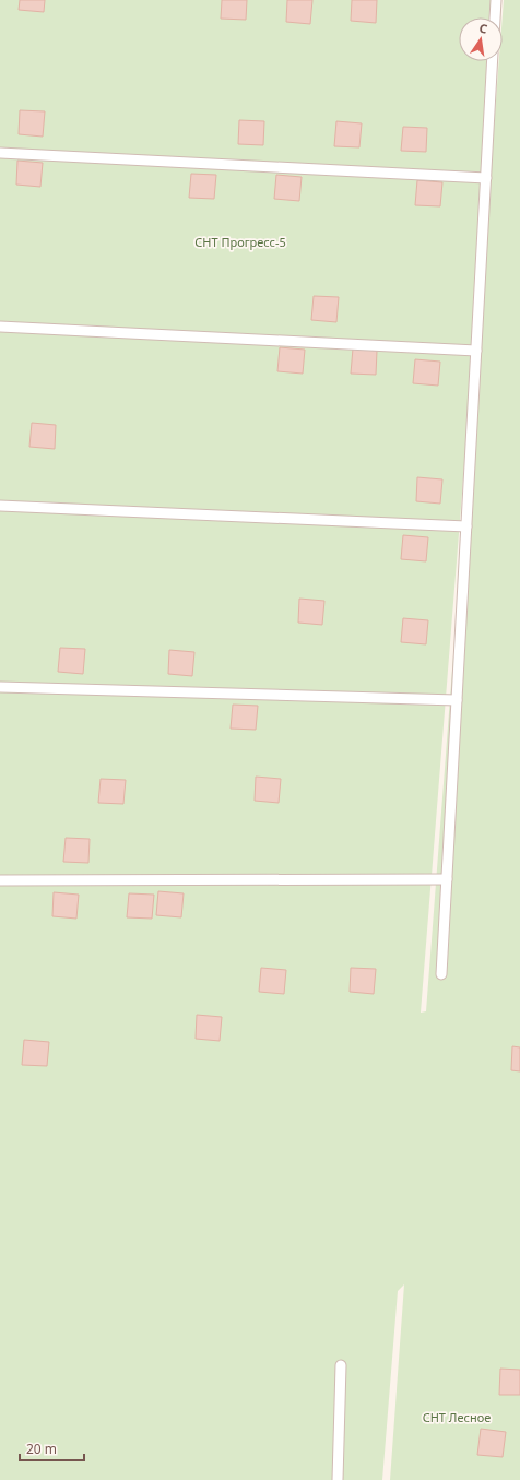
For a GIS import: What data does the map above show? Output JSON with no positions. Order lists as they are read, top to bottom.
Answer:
{
  "parks": ["СНТ Прогресс-5", "СНТ Лесное"],
  "scale_bar": "20 m",
  "north": "top"
}
